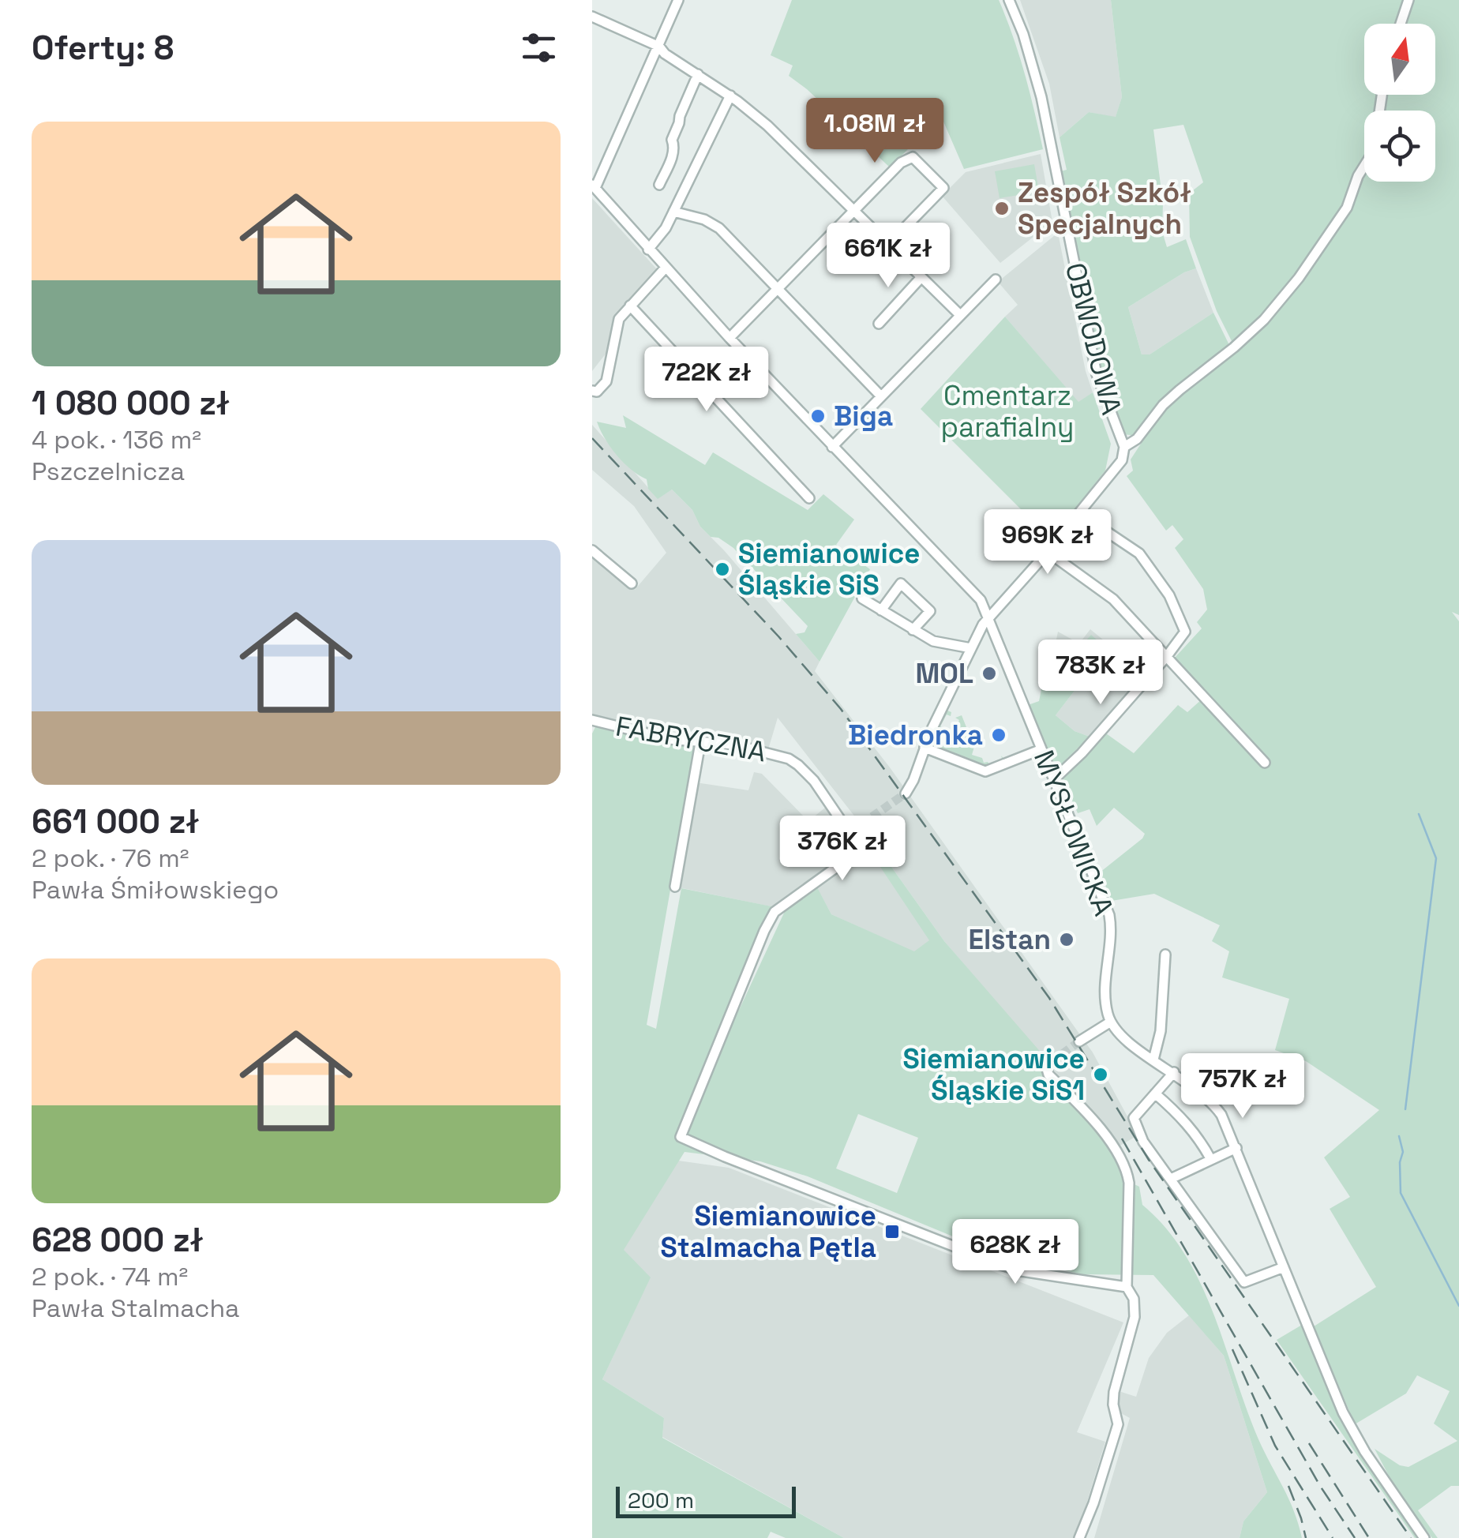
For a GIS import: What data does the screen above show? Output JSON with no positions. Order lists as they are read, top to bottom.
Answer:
{
  "streets": {
    "street": ["OBWODOWA", "FABRYCZNA", "MYSŁOWICKA"]
  },
  "parks": ["Cmentarz parafialny"],
  "places": {
    "other": [
      "Zespół Szkół Specjalnych",
      "Biga",
      "Siemianowice Śląskie SiS",
      "MOL",
      "Biedronka",
      "Elstan",
      "Siemianowice Śląskie SiS1"
    ],
    "transit": ["Siemianowice Stalmacha Pętla"]
  },
  "scale_bar": "200 m",
  "north": "top",
  "page": {
    "heading": "Oferty: 8",
    "list": [
      {
        "name": "1 080 000 zł",
        "note": "4 pok. · 136 m² · Pszczelnicza"
      },
      {
        "name": "661 000 zł",
        "note": "2 pok. · 76 m² · Pawła Śmiłowskiego"
      },
      {
        "name": "628 000 zł",
        "note": "2 pok. · 74 m² · Pawła Stalmacha"
      }
    ],
    "price": [
      "1.08M zł",
      "661K zł",
      "722K zł",
      "969K zł",
      "783K zł",
      "376K zł",
      "757K zł",
      "628K zł"
    ],
    "scale": "200 m"
  }
}
